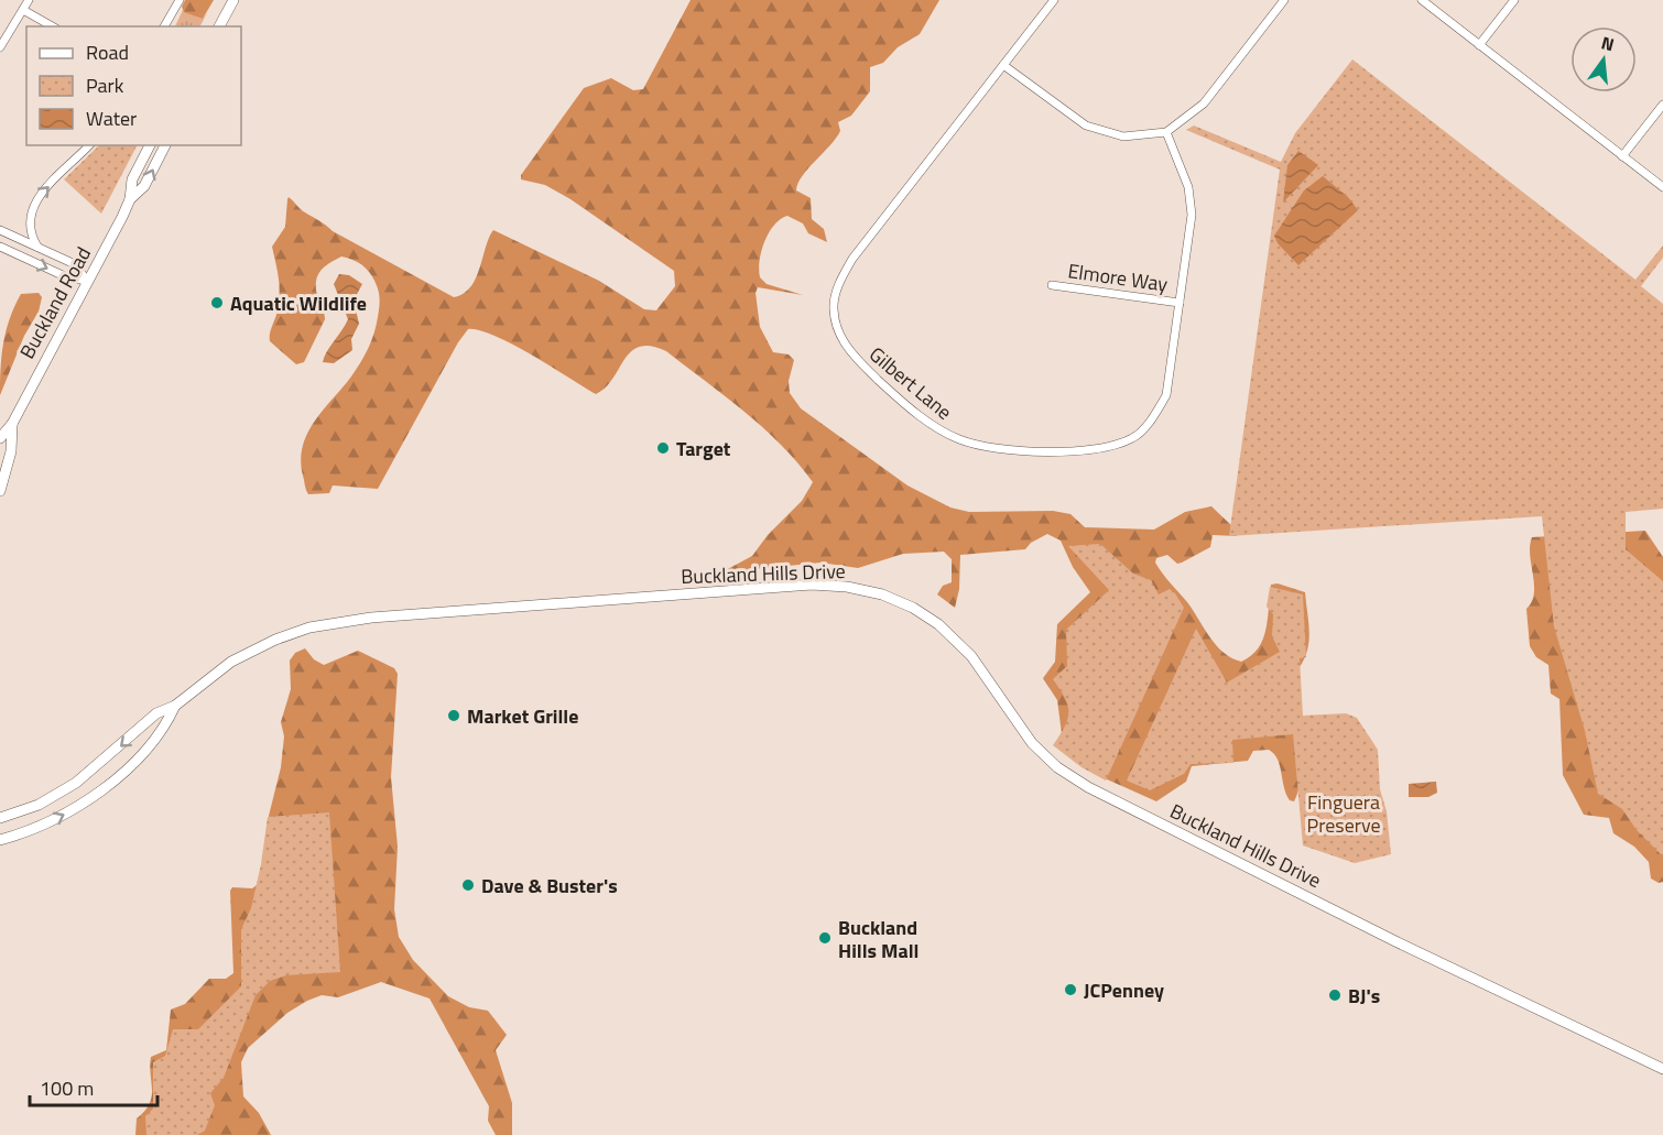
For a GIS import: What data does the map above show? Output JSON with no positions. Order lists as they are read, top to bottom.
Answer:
{
  "streets": {
    "street": [
      "Elmore Way",
      "Buckland Road",
      "Gilbert Lane",
      "Buckland Hills Drive"
    ]
  },
  "crossings": [
    ["Elmore Way", "Gilbert Lane"]
  ],
  "parks": ["Finguera Preserve"],
  "places": [
    "Aquatic Wildlife",
    "Target",
    "Market Grille",
    "Dave & Buster's",
    "Buckland Hills Mall",
    "JCPenney",
    "BJ's"
  ],
  "legend": ["Road", "Park", "Water"],
  "scale_bar": "100 m",
  "north": "top"
}
